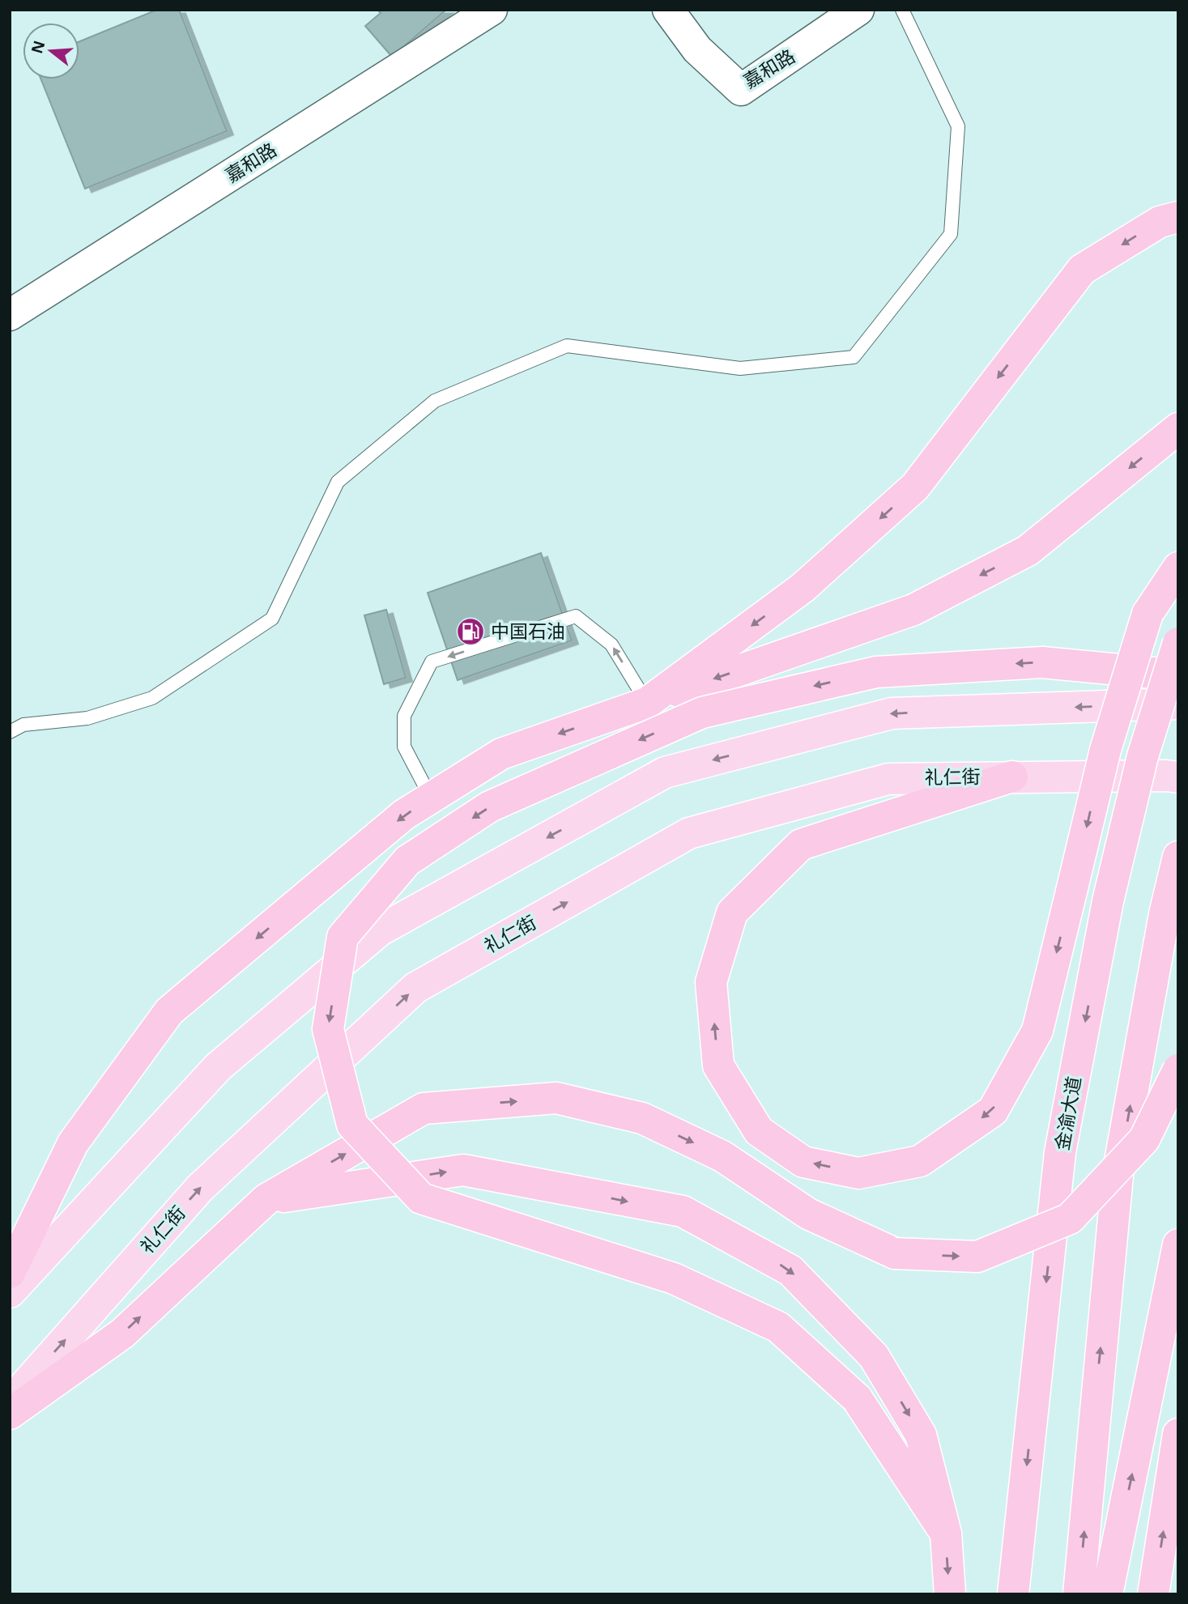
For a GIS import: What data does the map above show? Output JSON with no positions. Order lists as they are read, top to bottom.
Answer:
{
  "streets": {
    "highway": ["金渝大道"],
    "main road": ["礼仁街"],
    "street": ["嘉和路"]
  },
  "places": {
    "fuel station": ["中国石油"]
  },
  "north": "left"
}
